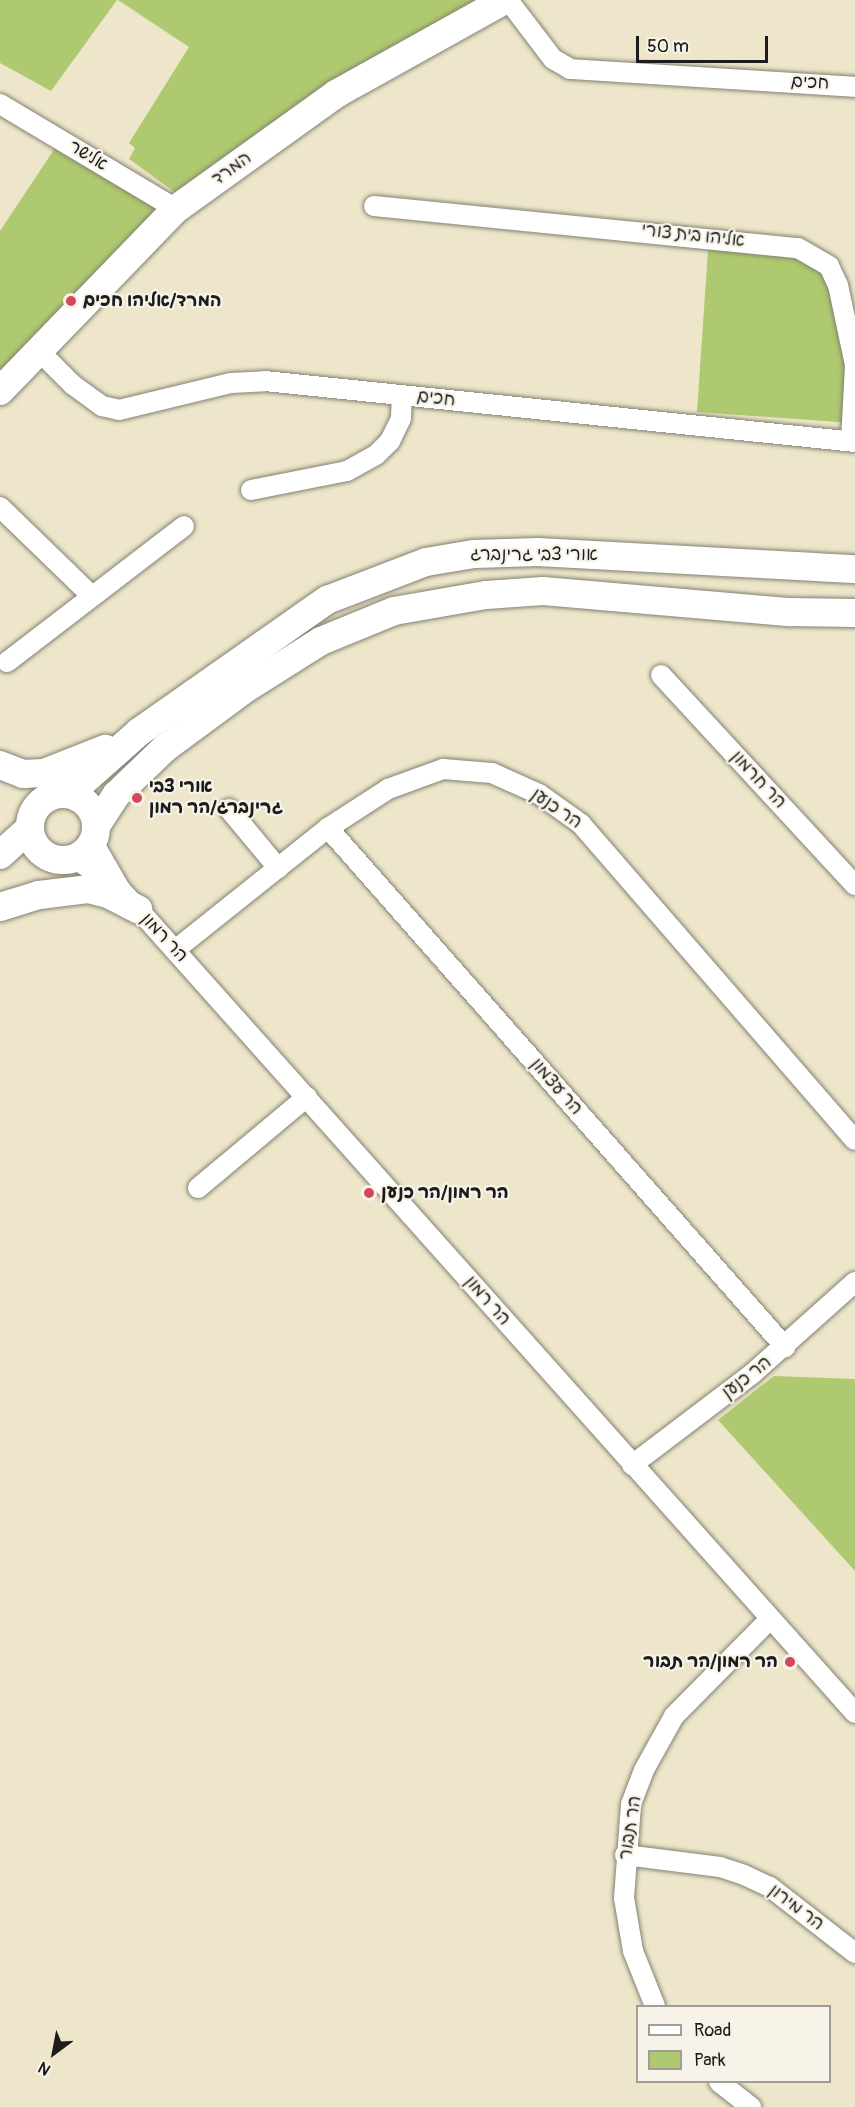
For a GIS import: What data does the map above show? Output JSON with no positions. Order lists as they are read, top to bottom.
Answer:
{
  "streets": {
    "main road": ["המרד", "אורי צבי גרינברג"],
    "street": [
      "חכים",
      "אלישר",
      "אליהו בית צורי",
      "הר חרמון",
      "הר כנען",
      "הר רמון",
      "הר עצמון",
      "הר תבור",
      "הר מירון"
    ]
  },
  "crossings": [
    ["חכים", "המרד"],
    ["חכים", "אליהו בית צורי"],
    ["אלישר", "המרד"],
    ["אורי צבי גרינברג", "הר רמון"],
    ["הר כנען", "הר רמון"],
    ["הר כנען", "הר עצמון"],
    ["הר רמון", "הר תבור"],
    ["הר תבור", "הר מירון"]
  ],
  "places": [
    "המרד/אליהו חכים",
    "אורי צבי גרינברג/הר רמון",
    "הר רמון/הר כנען",
    "הר רמון/הר תבור"
  ],
  "legend": ["Road", "Park"],
  "scale_bar": "50 m",
  "north": "bottom left"
}
